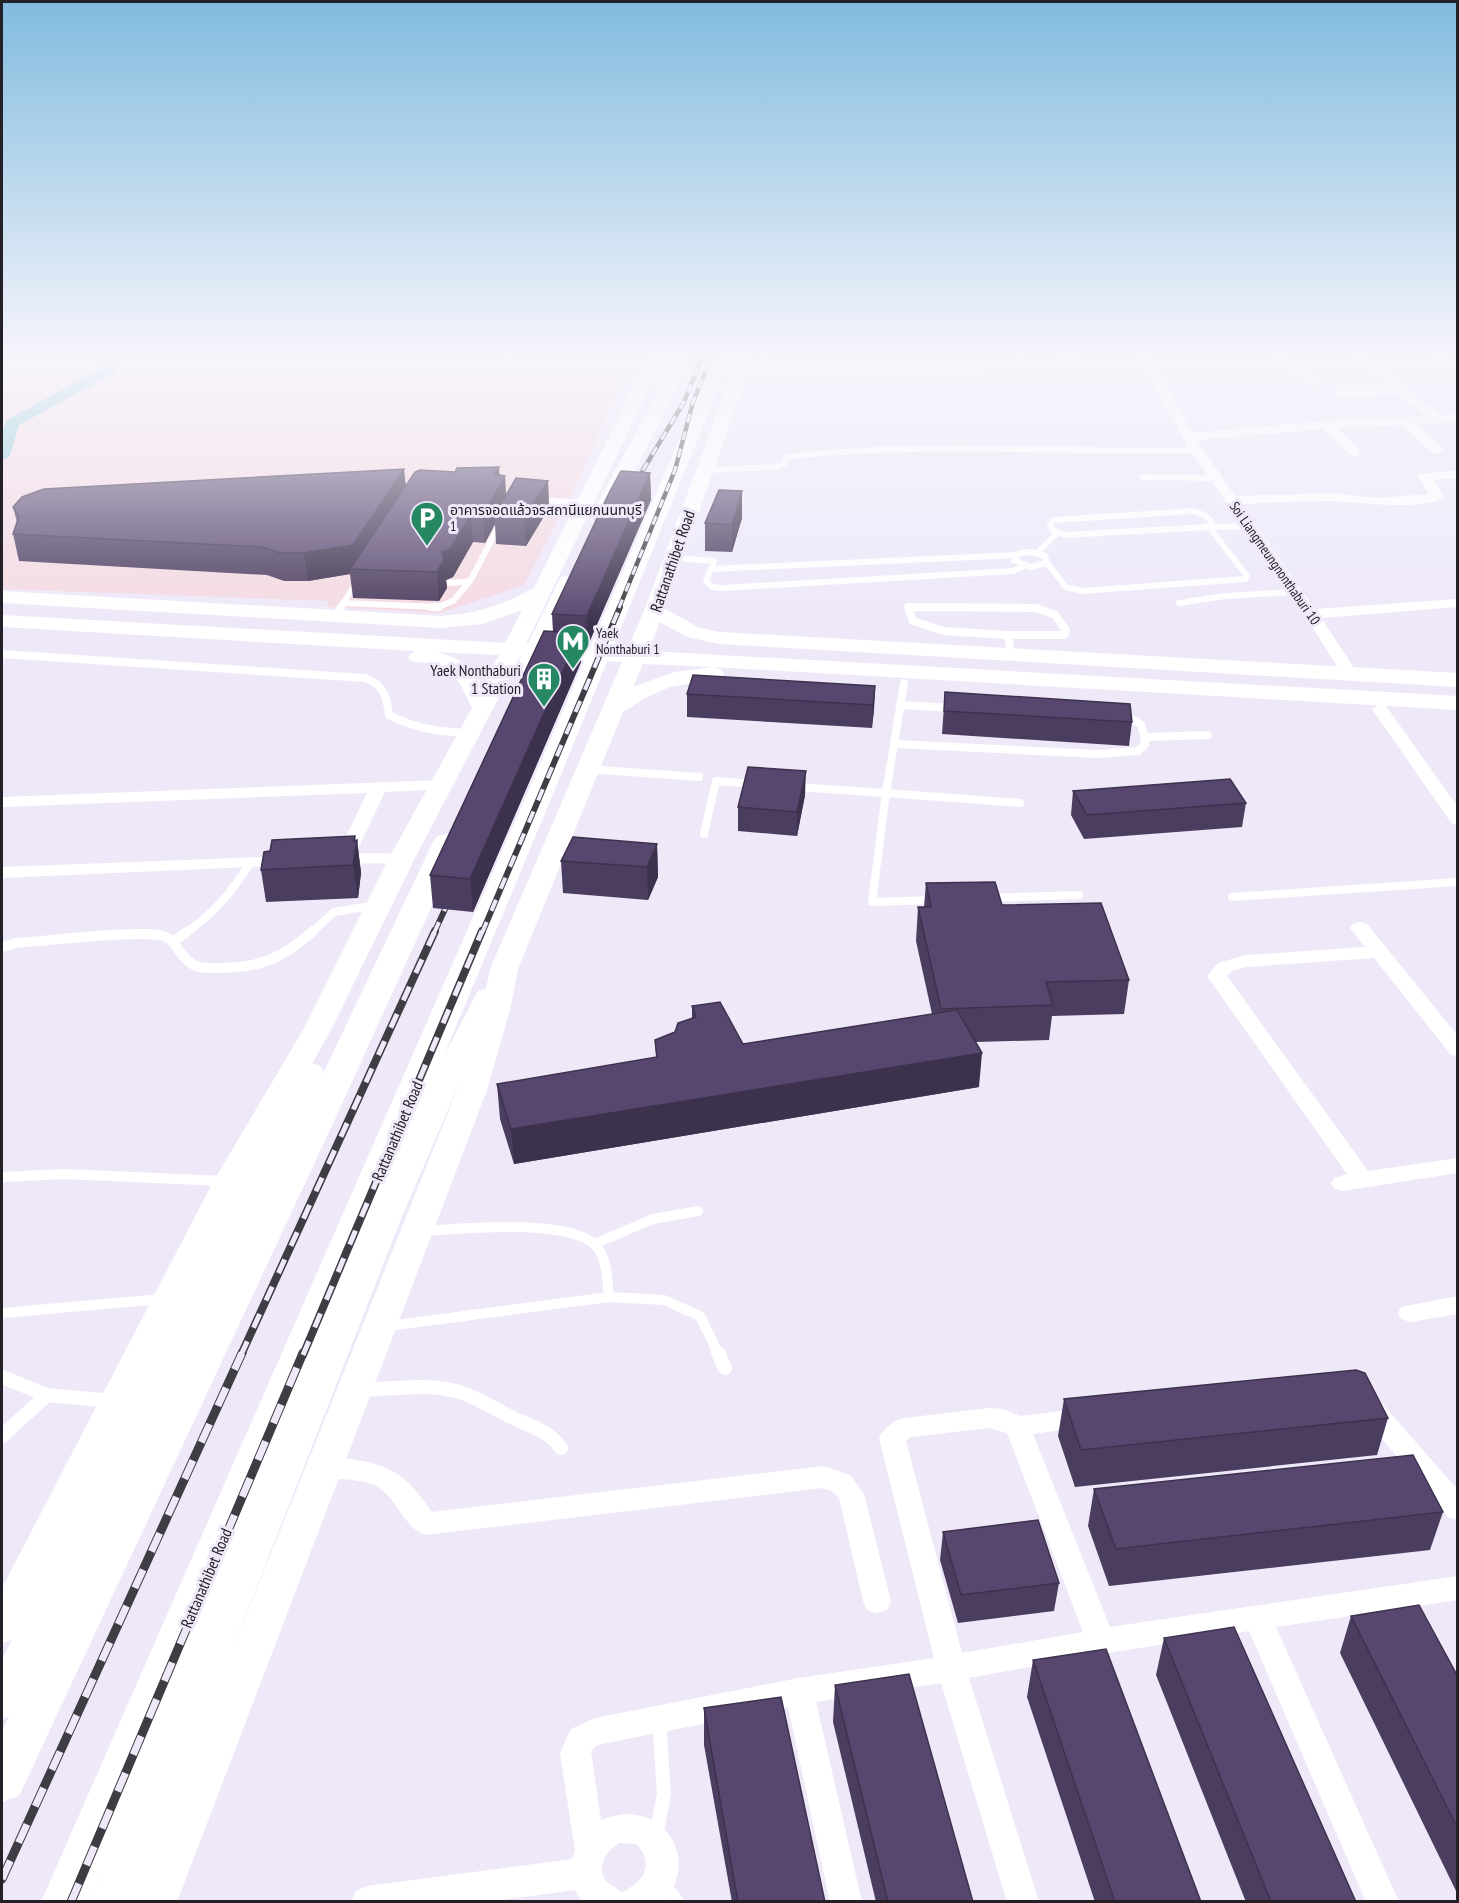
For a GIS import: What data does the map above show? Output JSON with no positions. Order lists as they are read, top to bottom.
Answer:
{
  "streets": {
    "main road": ["Rattanathibet Road"],
    "street": ["Soi Liangmeungnonthaburi 10"]
  },
  "places": {
    "parking": ["อาคารจอดแล้วจรสถานีแยกนนทบุรี 1"],
    "metro station": ["Yaek Nonthaburi 1"],
    "building": ["Yaek Nonthaburi 1 Station"]
  }
}
